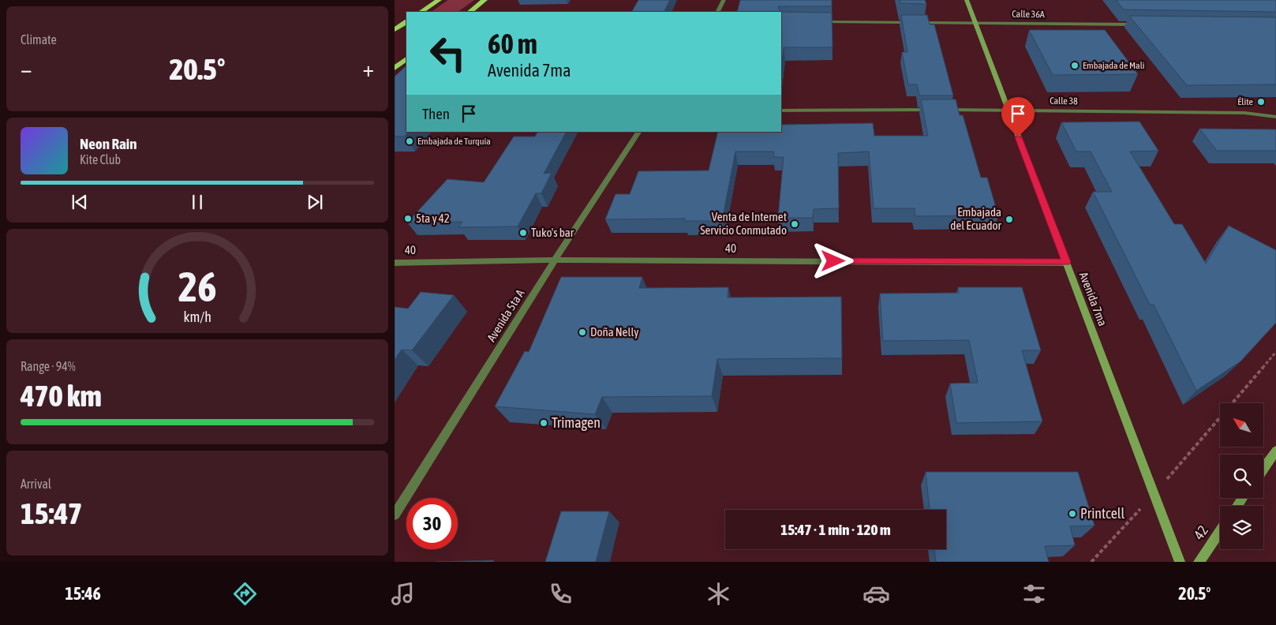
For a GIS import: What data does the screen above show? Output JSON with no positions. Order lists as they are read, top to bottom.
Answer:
{
  "streets": {
    "main road": ["Avenida 7ma", "42"],
    "street": [
      "Calle 36A",
      "Calle 38",
      "40",
      "Avenida 5ta A"
    ]
  },
  "crossings": [
    ["Calle 36A", "Avenida 7ma"],
    ["Calle 38", "Avenida 7ma"],
    ["40", "Avenida 7ma"],
    ["40", "Avenida 5ta A"]
  ],
  "places": [
    "Embajada de Mali",
    "Élite",
    "Embajada de Turquía",
    "5ta y 42",
    "Embajada del Ecuador",
    "Venta de Internet Servicio Conmutado",
    "Tuko's bar",
    "Doña Nelly",
    "Trimagen",
    "Printcell"
  ],
  "north": "top left",
  "page": {
    "tile": [
      "Climate",
      ["Range · 94%", "470 km"],
      ["Arrival", "15:47"]
    ],
    "turn": ["60 m", "Avenida 7ma"],
    "heat": ["−", "20.5°", "+"],
    "then": "Then",
    "song": ["Neon Rain", "Kite Club"],
    "limit": "30",
    "trip": "15:47 · 1 min · 120 m",
    "tabs": ["15:46", "20.5°"],
    "gauge": ["26", "km/h"]
  }
}
